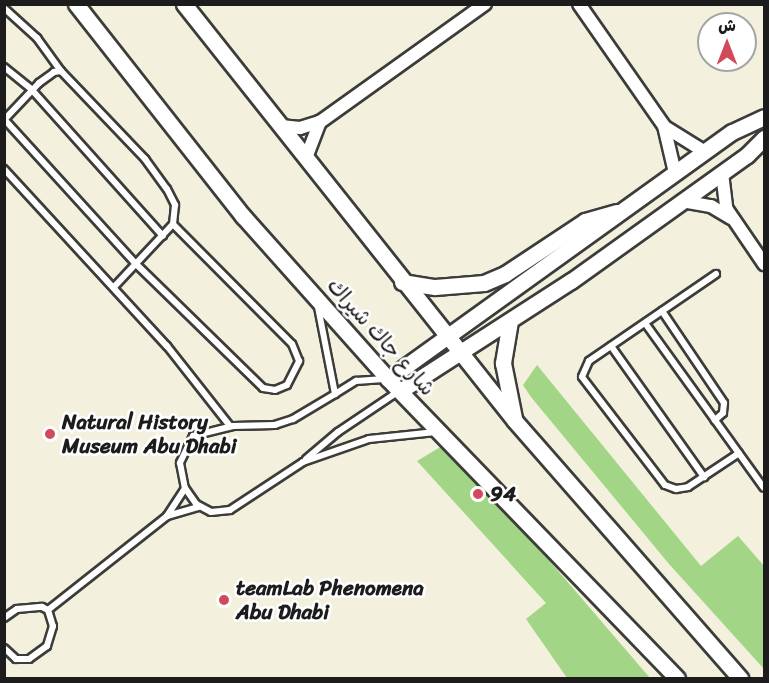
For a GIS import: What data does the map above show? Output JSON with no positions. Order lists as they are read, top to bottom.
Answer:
{
  "streets": {
    "street": ["شارع جاك شيراك"]
  },
  "places": ["Natural History Museum Abu Dhabi", "94", "teamLab Phenomena Abu Dhabi"],
  "north": "top"
}
